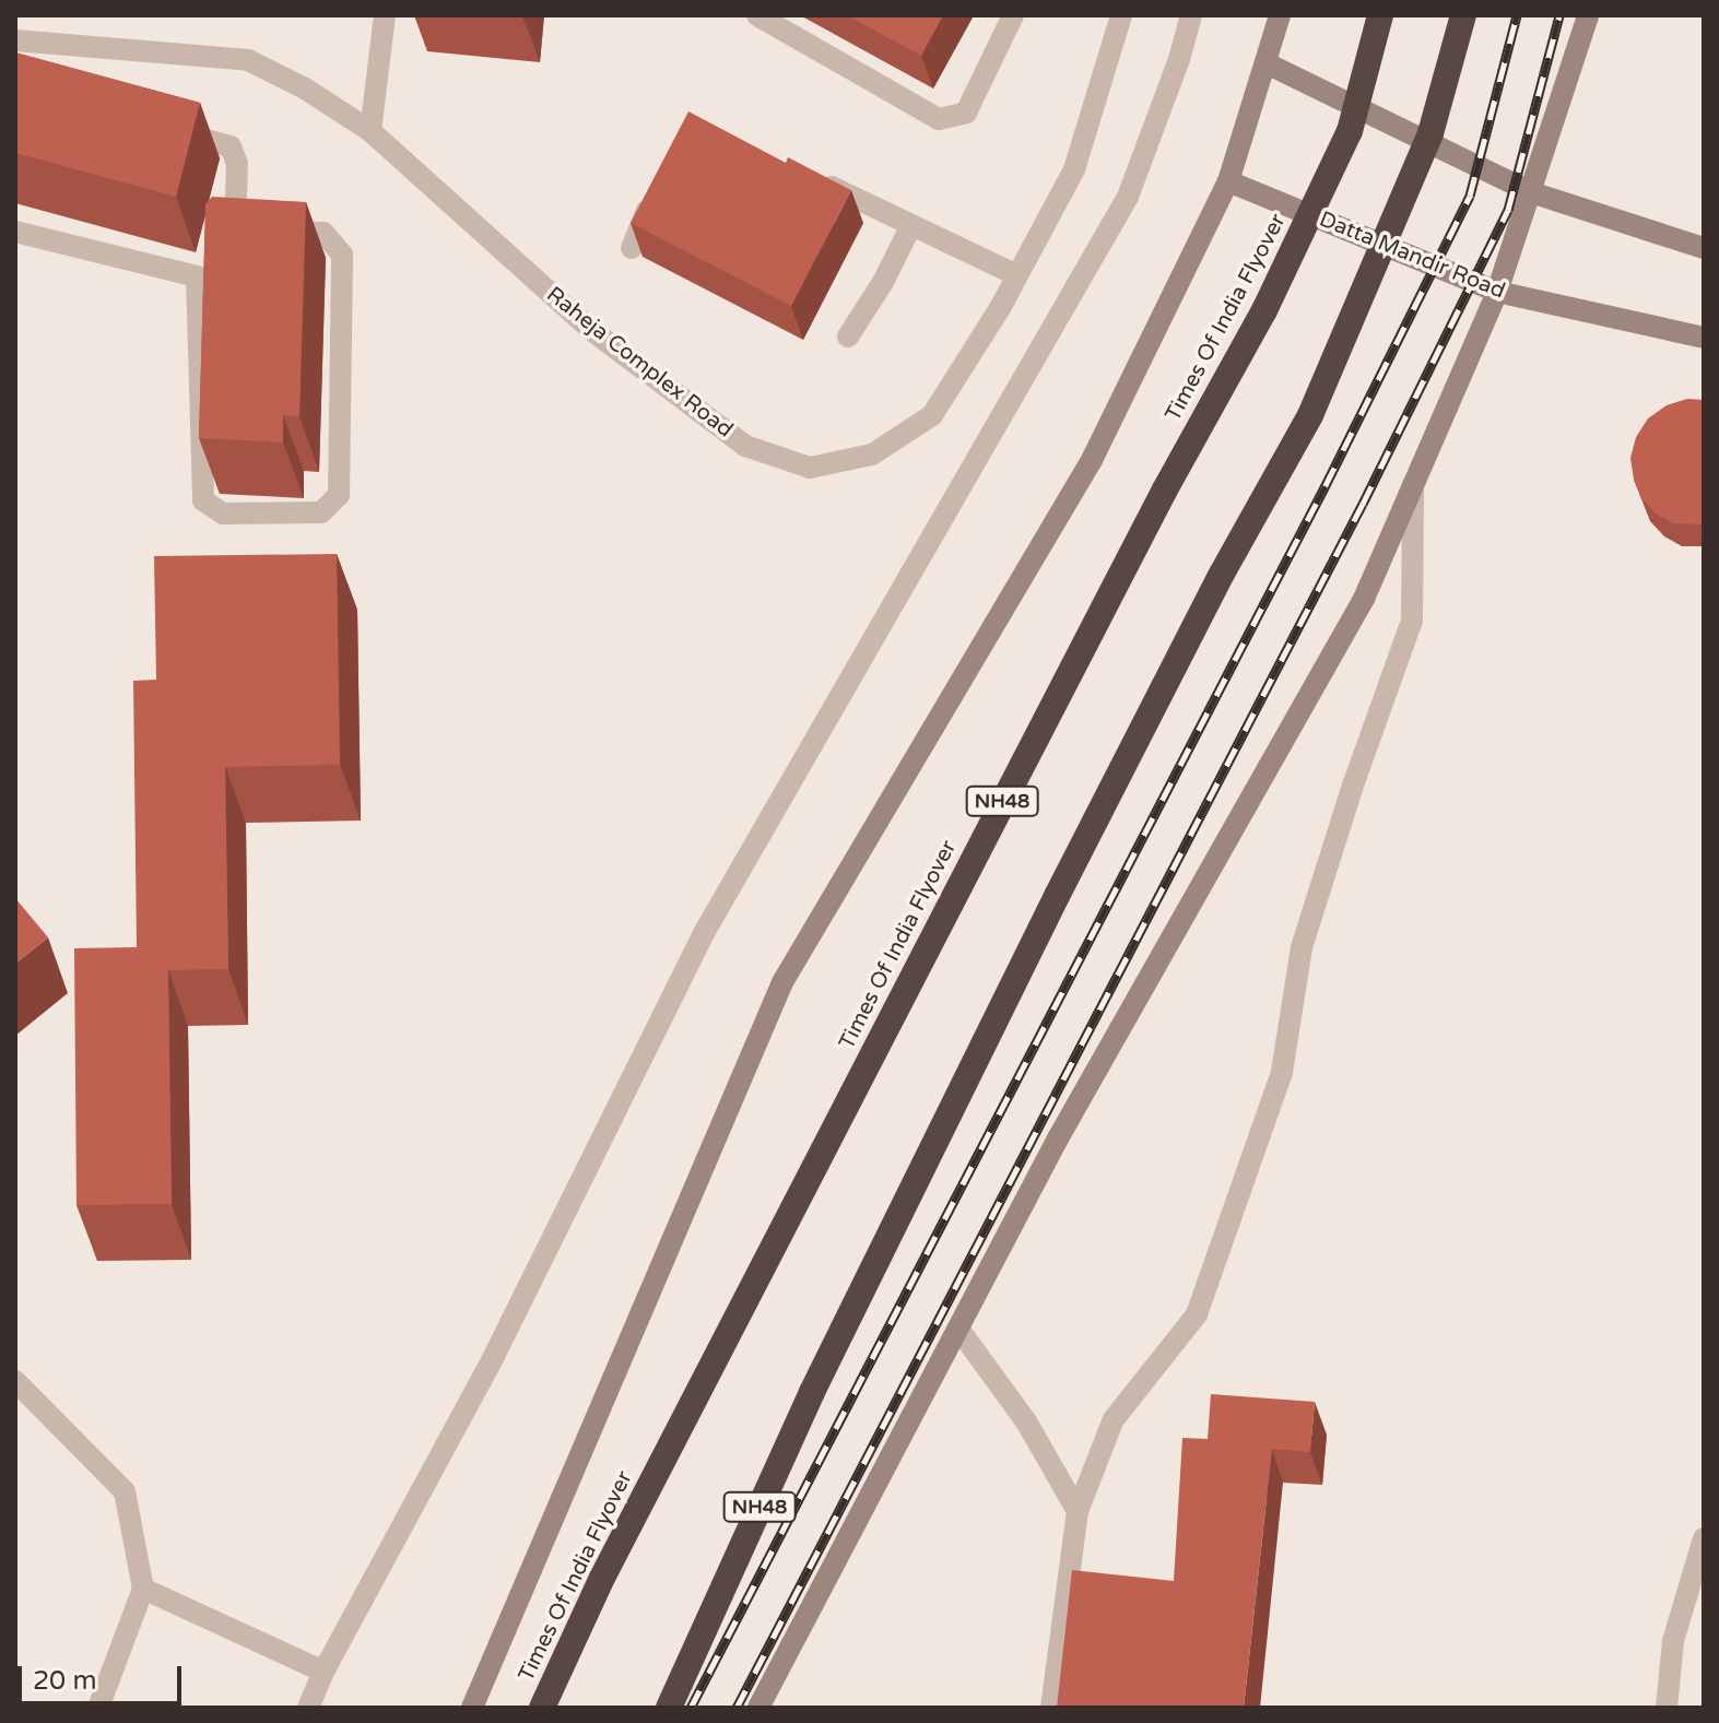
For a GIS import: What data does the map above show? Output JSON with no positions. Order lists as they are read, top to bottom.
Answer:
{
  "streets": {
    "highway": ["Times Of India Flyover", "NH48"],
    "street": ["Datta Mandir Road", "Raheja Complex Road"]
  },
  "scale_bar": "20 m"
}
